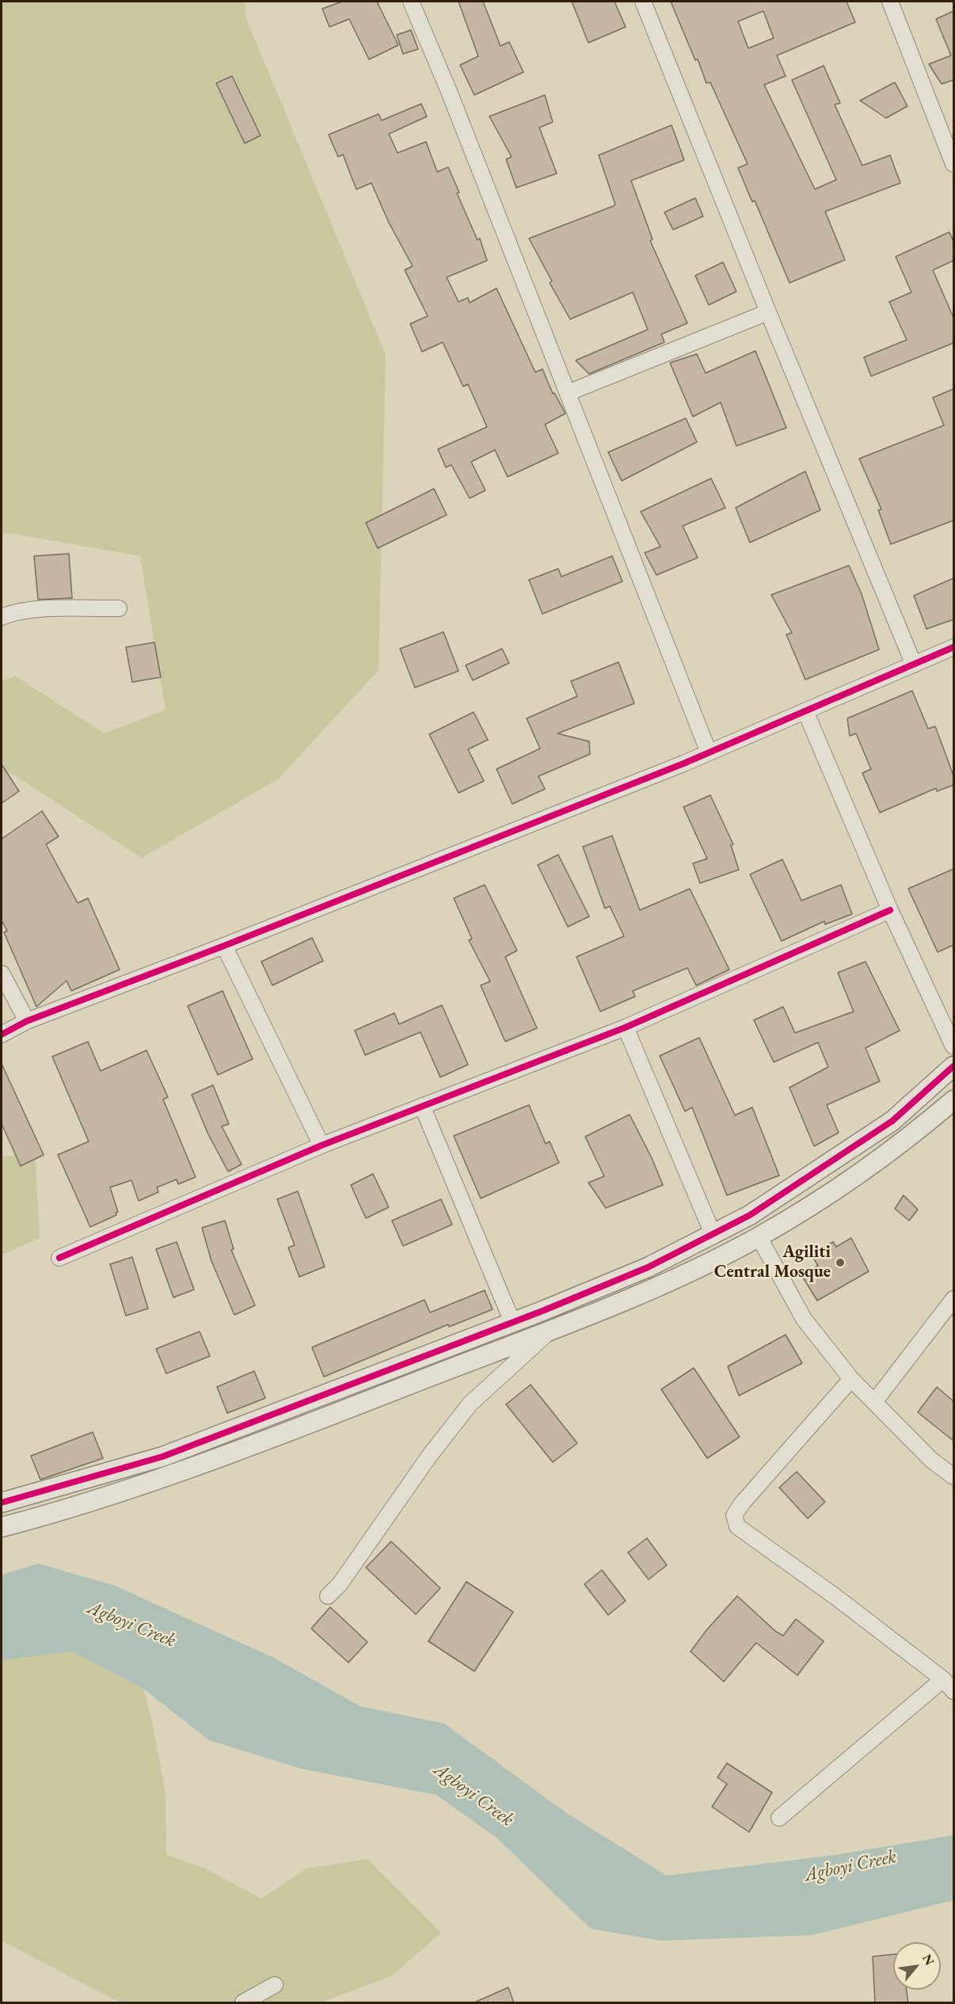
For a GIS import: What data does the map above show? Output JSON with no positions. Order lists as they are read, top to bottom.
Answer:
{
  "water": ["Agboyi Creek"],
  "places": ["Agiliti Central Mosque"],
  "north": "top right"
}
